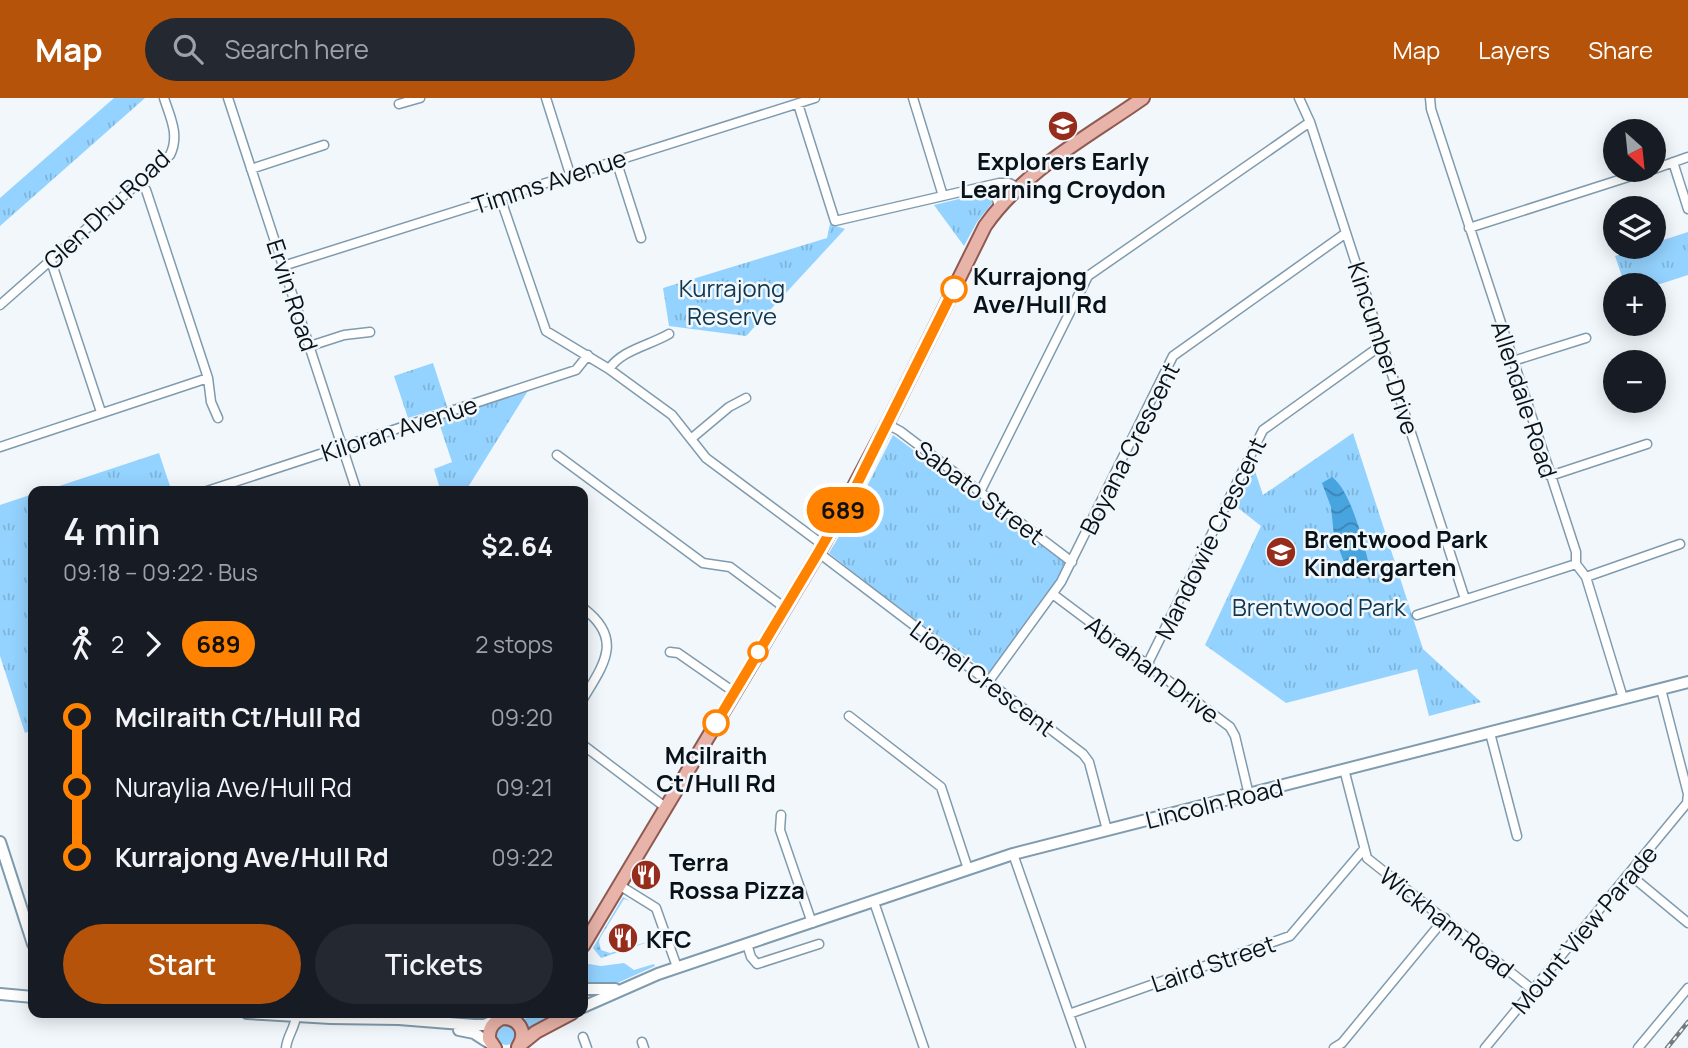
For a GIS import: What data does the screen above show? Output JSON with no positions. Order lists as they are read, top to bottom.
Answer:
{
  "streets": {
    "main road": ["Lincoln Road"],
    "street": [
      "Timms Avenue",
      "Glen Dhu Road",
      "Ervin Road",
      "Kincumber Drive",
      "Allendale Road",
      "Kiloran Avenue",
      "Boyana Crescent",
      "Sabato Street",
      "Mandowie Crescent",
      "Abraham Drive",
      "Lionel Crescent",
      "Wickham Road",
      "Mount View Parade",
      "Laird Street"
    ]
  },
  "crossings": [
    ["Timms Avenue", "Ervin Road"],
    ["Timms Avenue", "Lionel Crescent"],
    ["Ervin Road", "Kiloran Avenue"],
    ["Kincumber Drive", "Boyana Crescent"],
    ["Kincumber Drive", "Mandowie Crescent"],
    ["Allendale Road", "Lincoln Road"],
    ["Kiloran Avenue", "Lionel Crescent"],
    ["Boyana Crescent", "Sabato Street"],
    ["Boyana Crescent", "Abraham Drive"],
    ["Boyana Crescent", "Lionel Crescent"],
    ["Mandowie Crescent", "Abraham Drive"],
    ["Abraham Drive", "Lincoln Road"],
    ["Lionel Crescent", "Lincoln Road"],
    ["Lincoln Road", "Wickham Road"],
    ["Lincoln Road", "Mount View Parade"],
    ["Wickham Road", "Mount View Parade"],
    ["Wickham Road", "Laird Street"]
  ],
  "parks": ["Kurrajong Reserve", "Brentwood Park"],
  "places": {
    "school or university": ["Explorers Early Learning Croydon", "Brentwood Park Kindergarten"],
    "other": ["Kurrajong Ave/Hull Rd", "Mcilraith Ct/Hull Rd"],
    "restaurant": ["Terra Rossa Pizza", "KFC"]
  },
  "lines": ["bus line 689"],
  "north": "bottom right",
  "page": {
    "header": "Map",
    "search": "Search here",
    "nav": ["Map", "Layers", "Share"],
    "on_map": "689",
    "map_buttons": ["+", "−"],
    "heading": ["4 min", "09:18 – 09:22 · Bus", "$2.64"],
    "legs": ["2", "689", "2 stops"],
    "list": [
      {
        "name": "Mcilraith Ct/Hull Rd",
        "value": "09:20"
      },
      {
        "name": "Nuraylia Ave/Hull Rd",
        "value": "09:21"
      },
      {
        "name": "Kurrajong Ave/Hull Rd",
        "value": "09:22"
      }
    ],
    "buttons": ["Start", "Tickets"]
  }
}
